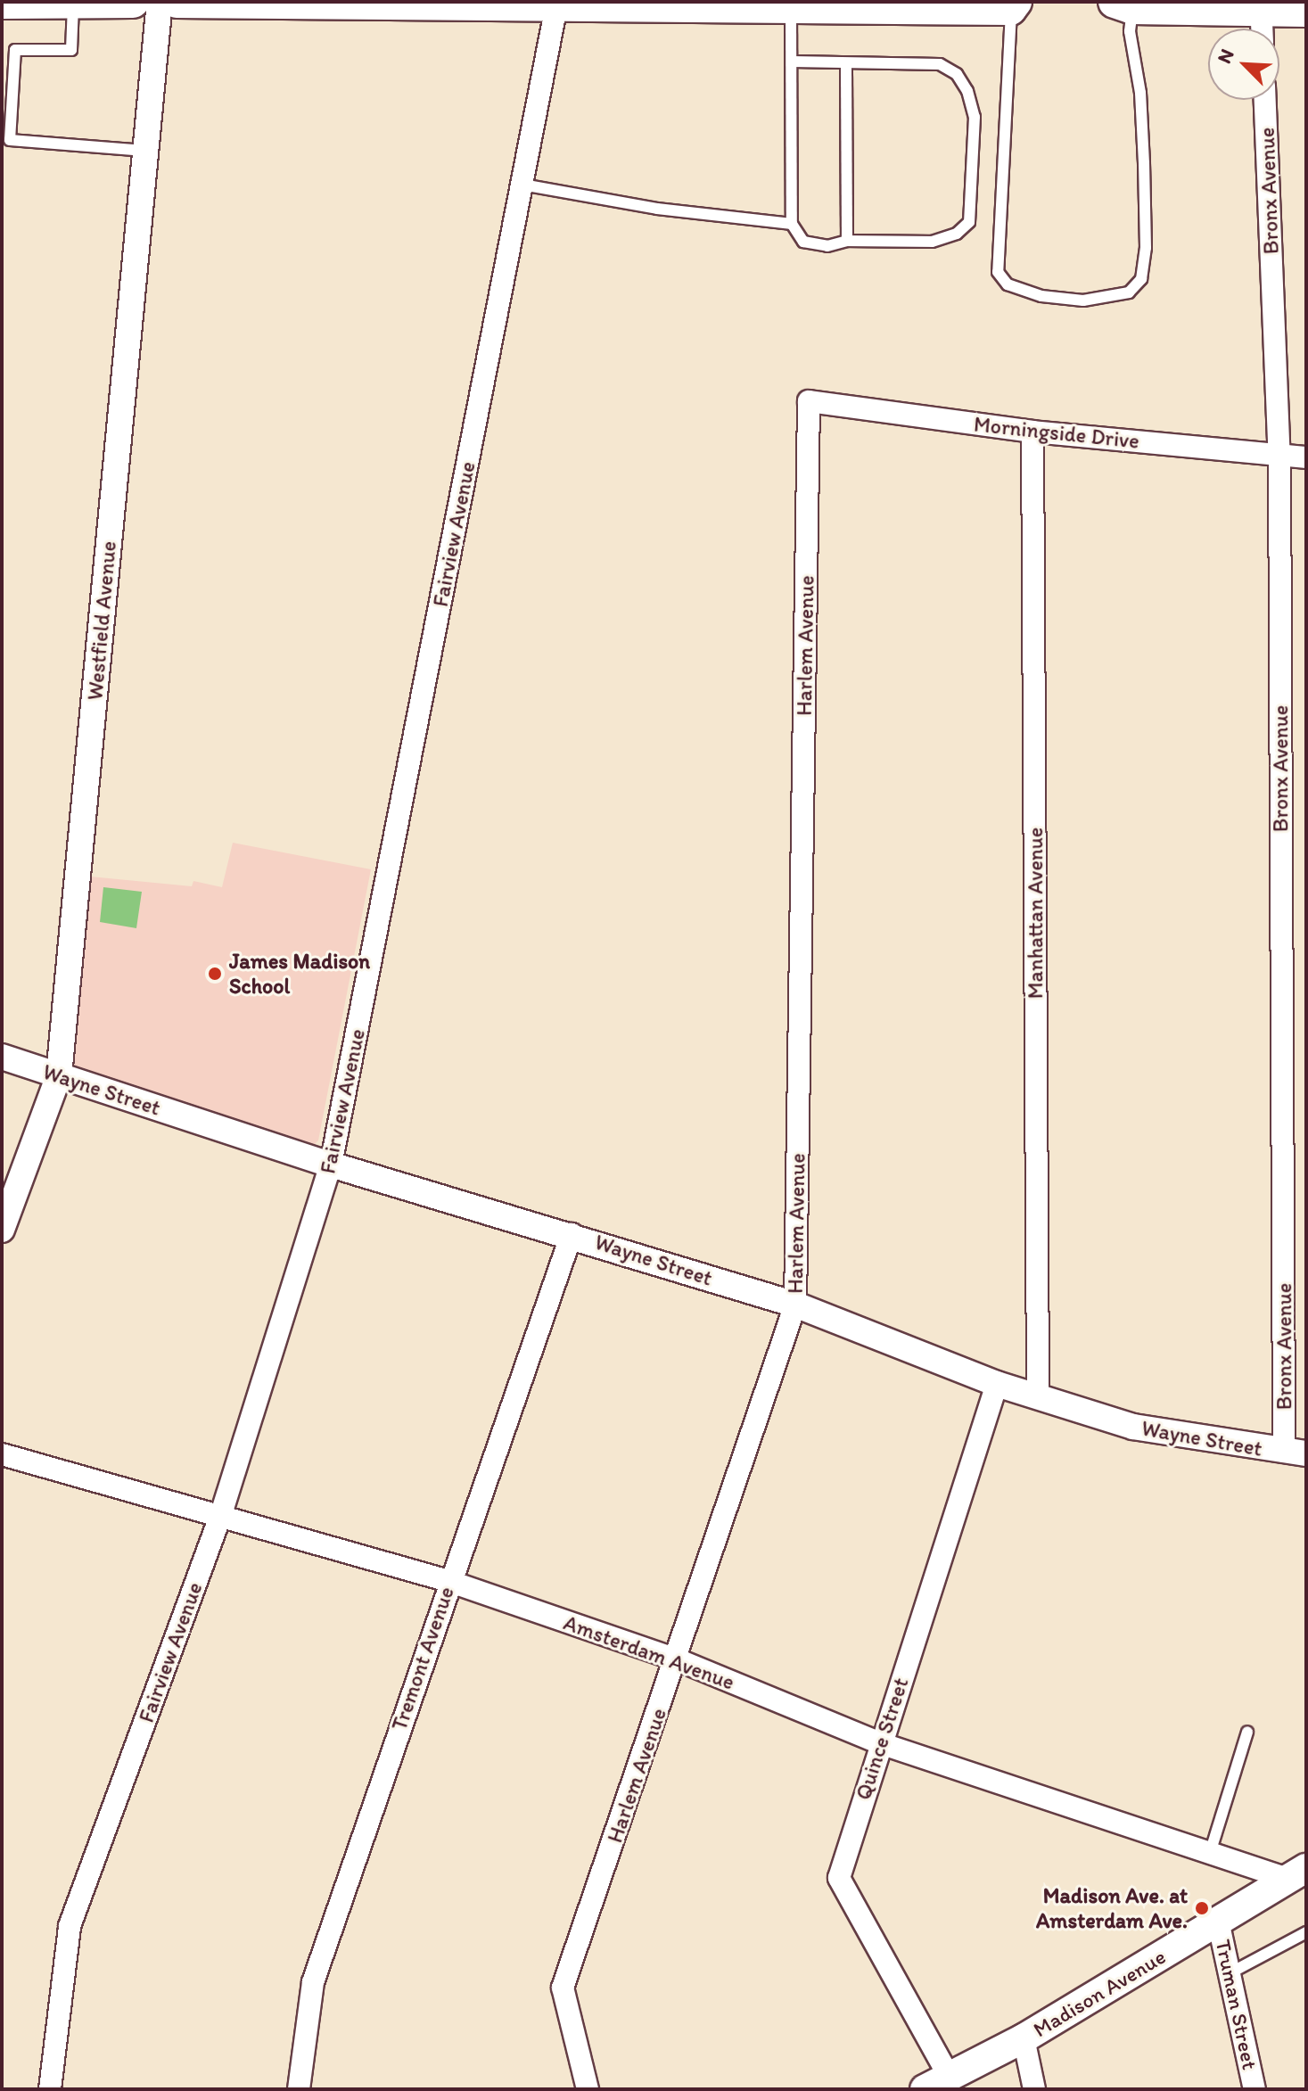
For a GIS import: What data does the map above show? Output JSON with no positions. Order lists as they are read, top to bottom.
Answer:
{
  "streets": {
    "main road": ["Madison Avenue"],
    "street": [
      "Bronx Avenue",
      "Morningside Drive",
      "Fairview Avenue",
      "Westfield Avenue",
      "Harlem Avenue",
      "Manhattan Avenue",
      "Wayne Street",
      "Amsterdam Avenue",
      "Tremont Avenue",
      "Quince Street",
      "Truman Street"
    ]
  },
  "crossings": [
    ["Bronx Avenue", "Morningside Drive"],
    ["Bronx Avenue", "Wayne Street"],
    ["Morningside Drive", "Harlem Avenue"],
    ["Morningside Drive", "Manhattan Avenue"],
    ["Fairview Avenue", "Wayne Street"],
    ["Fairview Avenue", "Amsterdam Avenue"],
    ["Westfield Avenue", "Wayne Street"],
    ["Harlem Avenue", "Wayne Street"],
    ["Harlem Avenue", "Amsterdam Avenue"],
    ["Manhattan Avenue", "Wayne Street"],
    ["Wayne Street", "Tremont Avenue"],
    ["Wayne Street", "Quince Street"],
    ["Amsterdam Avenue", "Tremont Avenue"],
    ["Amsterdam Avenue", "Quince Street"],
    ["Amsterdam Avenue", "Madison Avenue"],
    ["Quince Street", "Madison Avenue"],
    ["Madison Avenue", "Truman Street"]
  ],
  "places": ["James Madison School", "Madison Ave. at Amsterdam Ave."],
  "north": "top left"
}
